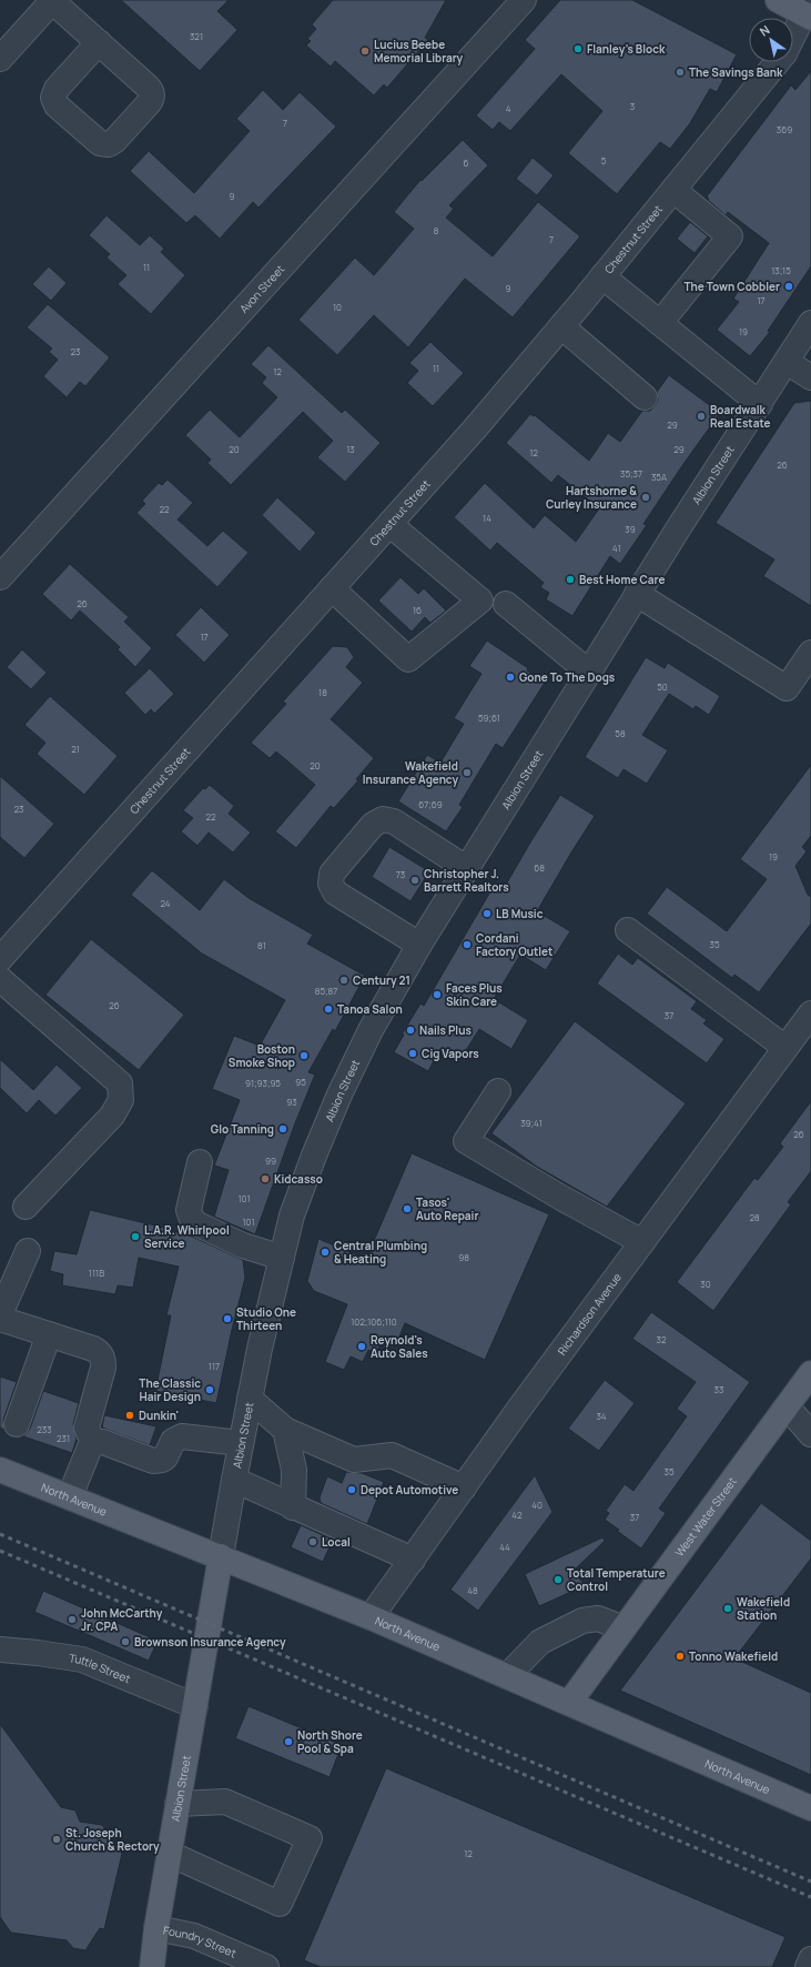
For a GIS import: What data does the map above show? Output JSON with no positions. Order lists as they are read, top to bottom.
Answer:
{
  "streets": {
    "main road": ["Albion Street", "North Avenue", "West Water Street"],
    "street": [
      "Chestnut Street",
      "Avon Street",
      "Richardson Avenue",
      "Tuttle Street",
      "Foundry Street"
    ]
  },
  "crossings": [
    ["Albion Street", "North Avenue"],
    ["Albion Street", "Tuttle Street"],
    ["Albion Street", "Foundry Street"],
    ["Richardson Avenue", "North Avenue"],
    ["North Avenue", "West Water Street"]
  ],
  "places": [
    "Flanley's Block",
    "Lucius Beebe Memorial Library",
    "The Savings Bank",
    "The Town Cobbler",
    "Boardwalk Real Estate",
    "Hartshorne & Curley Insurance",
    "Best Home Care",
    "Gone To The Dogs",
    "Wakefield Insurance Agency",
    "Christopher J. Barrett Realtors",
    "LB Music",
    "Cordani Factory Outlet",
    "Century 21",
    "Faces Plus Skin Care",
    "Tanoa Salon",
    "Nails Plus",
    "Cig Vapors",
    "Boston Smoke Shop",
    "Glo Tanning",
    "Kidcasso",
    "Tasos' Auto Repair",
    "L.A.R. Whirlpool Service",
    "Central Plumbing & Heating",
    "Studio One Thirteen",
    "Reynold's Auto Sales",
    "The Classic Hair Design",
    "Dunkin'",
    "Depot Automotive",
    "Local",
    "Total Temperature Control",
    "Wakefield Station",
    "John McCarthy Jr. CPA",
    "Brownson Insurance Agency",
    "Tonno Wakefield",
    "North Shore Pool & Spa",
    "St. Joseph Church & Rectory"
  ],
  "house_numbers": [
    "321",
    "3",
    "4",
    "7",
    "369",
    "5",
    "6",
    "9",
    "8",
    "7",
    "11",
    "13;15",
    "9",
    "17",
    "10",
    "19",
    "23",
    "11",
    "12",
    "29",
    "20",
    "13",
    "29",
    "12",
    "26",
    "35;37",
    "35A",
    "22",
    "14",
    "39",
    "41",
    "26",
    "16",
    "17",
    "50",
    "18",
    "59;61",
    "58",
    "21",
    "20",
    "67;69",
    "23",
    "22",
    "19",
    "68",
    "73",
    "24",
    "35",
    "81",
    "85;87",
    "26",
    "37",
    "95",
    "91;93;95",
    "93",
    "39;41",
    "26",
    "99",
    "101",
    "28",
    "101",
    "98",
    "111B",
    "30",
    "102;106;110",
    "32",
    "117",
    "33",
    "34",
    "233",
    "231",
    "35",
    "40",
    "42",
    "37",
    "44",
    "48",
    "12"
  ],
  "north": "top left"
}
